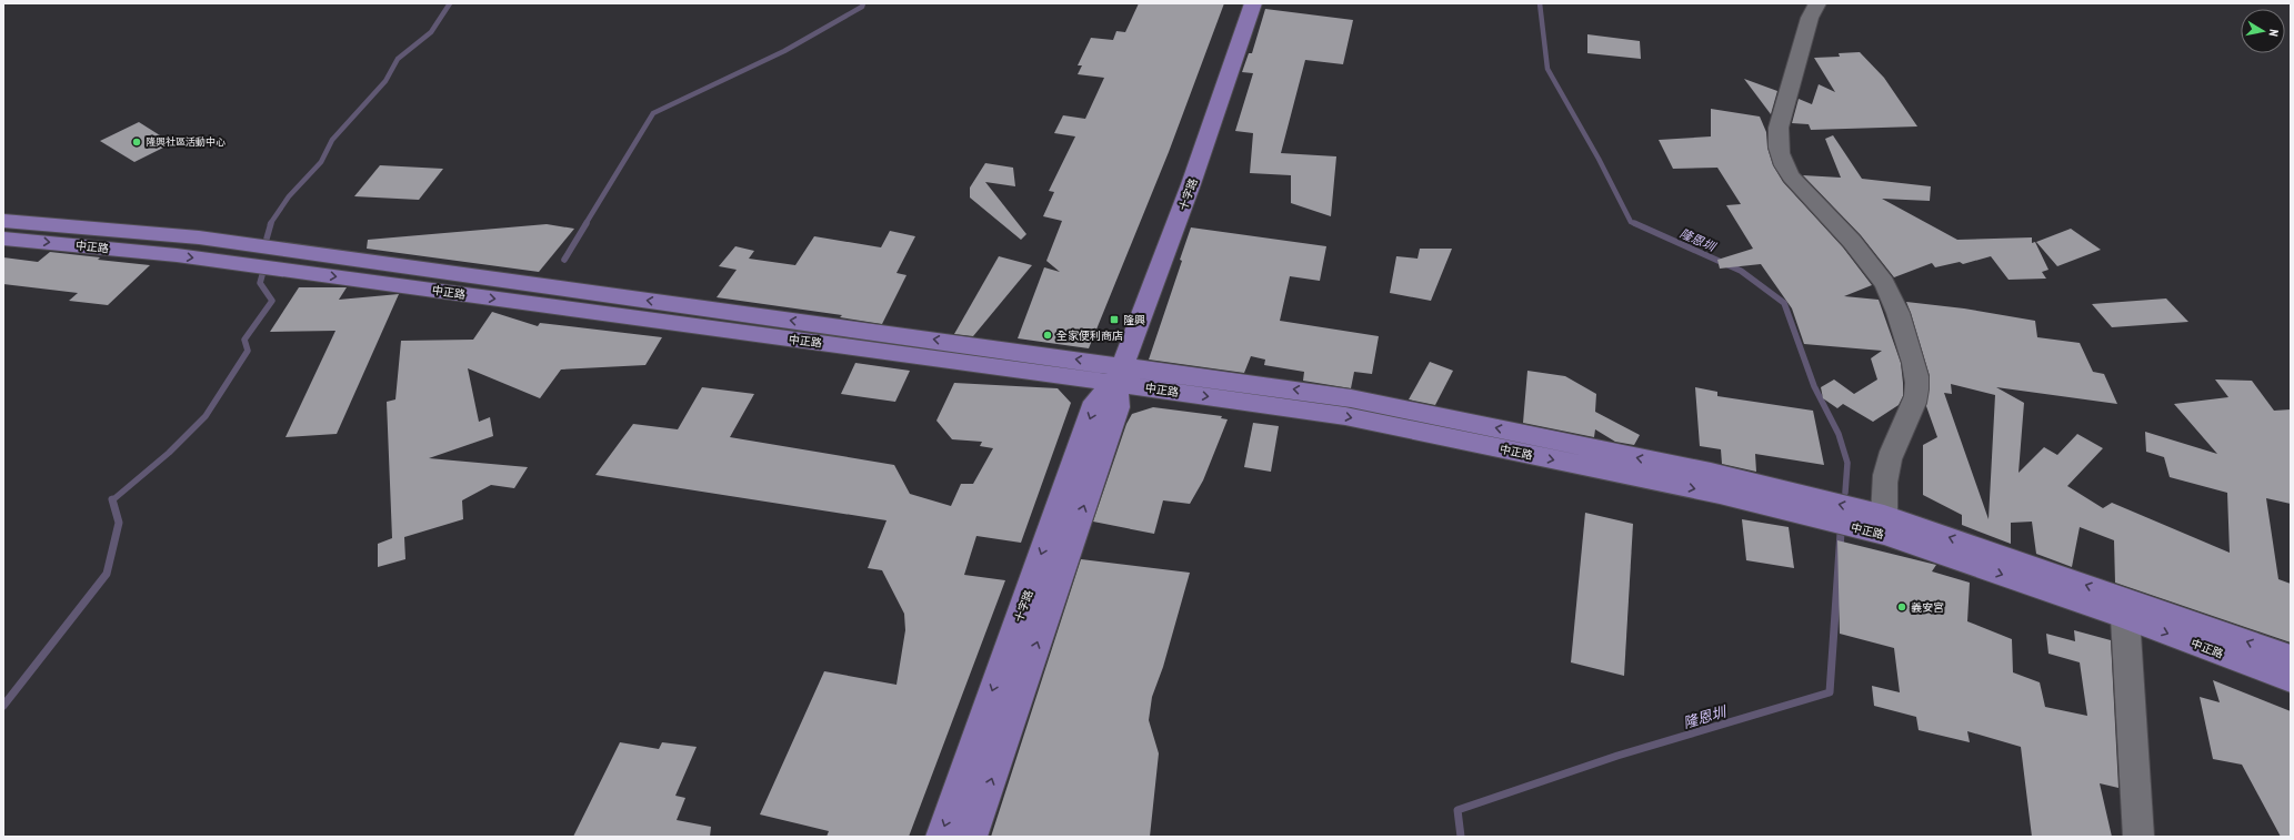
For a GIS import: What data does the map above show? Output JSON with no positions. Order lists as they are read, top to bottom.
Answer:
{
  "streets": {
    "main road": ["十字路", "中正路"]
  },
  "crossings": [
    ["十字路", "中正路"]
  ],
  "water": ["隆恩圳"],
  "places": {
    "other": ["隆興社區活動中心", "全家便利商店", "義安宮"],
    "transit": ["隆興"]
  },
  "north": "right"
}
